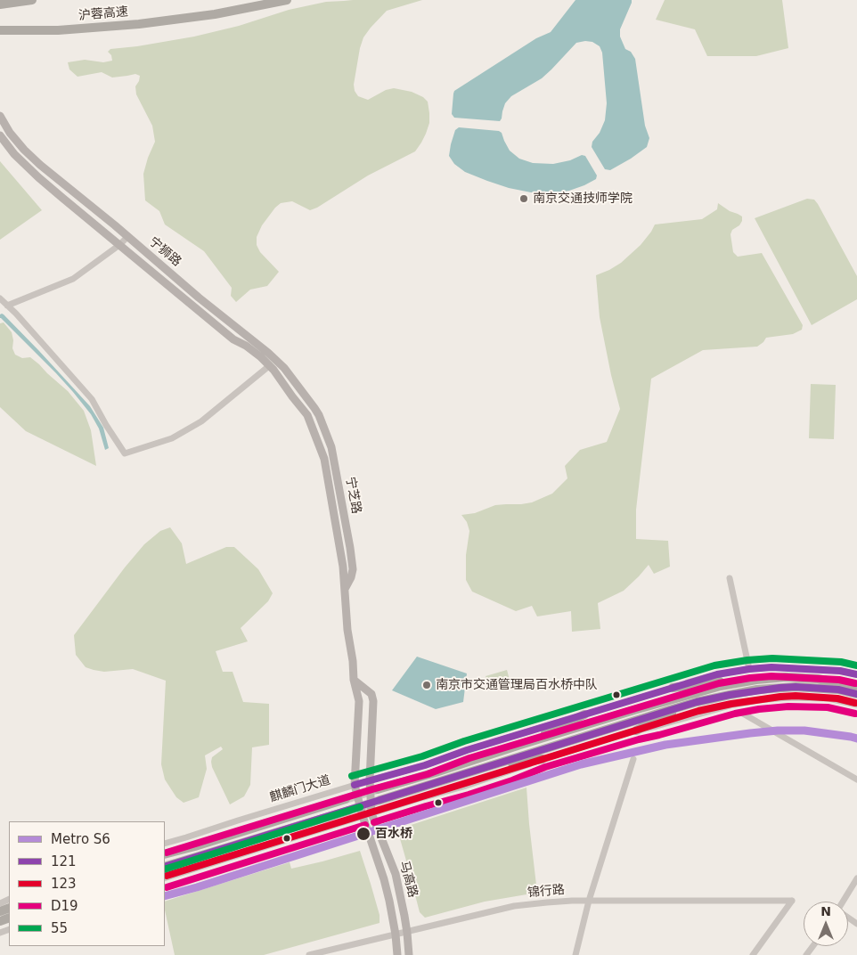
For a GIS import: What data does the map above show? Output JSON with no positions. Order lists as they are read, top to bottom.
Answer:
{
  "streets": {
    "highway": ["沪蓉高速"],
    "main road": ["宁狮路", "宁芝路", "马高路"],
    "street": ["麒麟门大道", "锦行路"]
  },
  "crossings": [
    ["宁狮路", "宁芝路"],
    ["宁芝路", "麒麟门大道"],
    ["宁芝路", "马高路"],
    ["麒麟门大道", "马高路"],
    ["马高路", "锦行路"]
  ],
  "places": ["南京交通技师学院", "南京市交通管理局百水桥中队", "百水桥"],
  "lines": [
    "transit line 55",
    "transit line 121",
    "transit line D19",
    "transit line 123",
    "metro line S6"
  ],
  "legend": [
    "Metro S6",
    "121",
    "123",
    "D19",
    "55"
  ],
  "north": "top"
}
